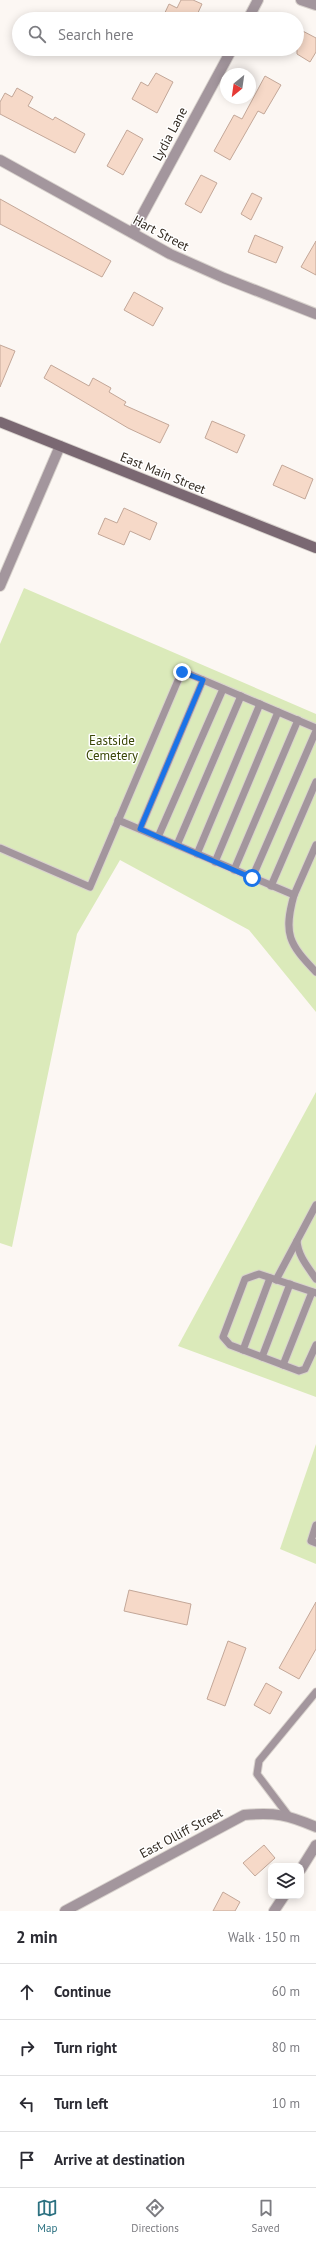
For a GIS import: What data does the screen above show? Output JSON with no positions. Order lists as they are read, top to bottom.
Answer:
{
  "streets": {
    "main road": ["East Main Street"],
    "street": ["Lydia Lane", "Hart Street", "East Olliff Street"]
  },
  "crossings": [
    ["Lydia Lane", "Hart Street"]
  ],
  "parks": ["Eastside Cemetery"],
  "north": "bottom left",
  "page": {
    "search": "Search here",
    "heading": ["2 min", "Walk · 150 m"],
    "list": [
      ["Continue", "60 m"],
      ["Turn right", "80 m"],
      ["Turn left", "10 m"],
      "Arrive at destination"
    ],
    "nav": ["Map", "Directions", "Saved"]
  }
}
